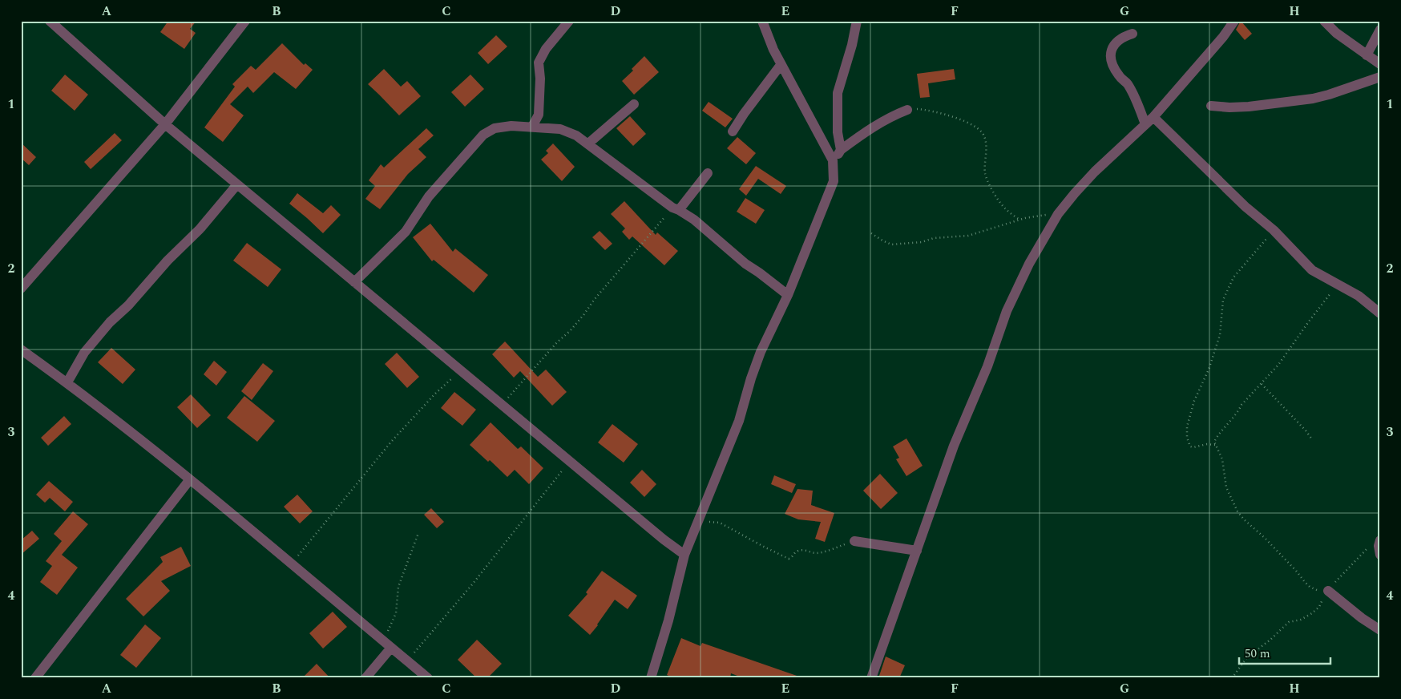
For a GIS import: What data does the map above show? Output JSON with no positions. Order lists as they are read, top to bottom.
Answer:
{
  "scale_bar": "50 m",
  "grid": {
    "columns": [
      "A",
      "B",
      "C",
      "D",
      "E",
      "F",
      "G",
      "H"
    ],
    "rows": [
      "1",
      "2",
      "3",
      "4"
    ]
  }
}
